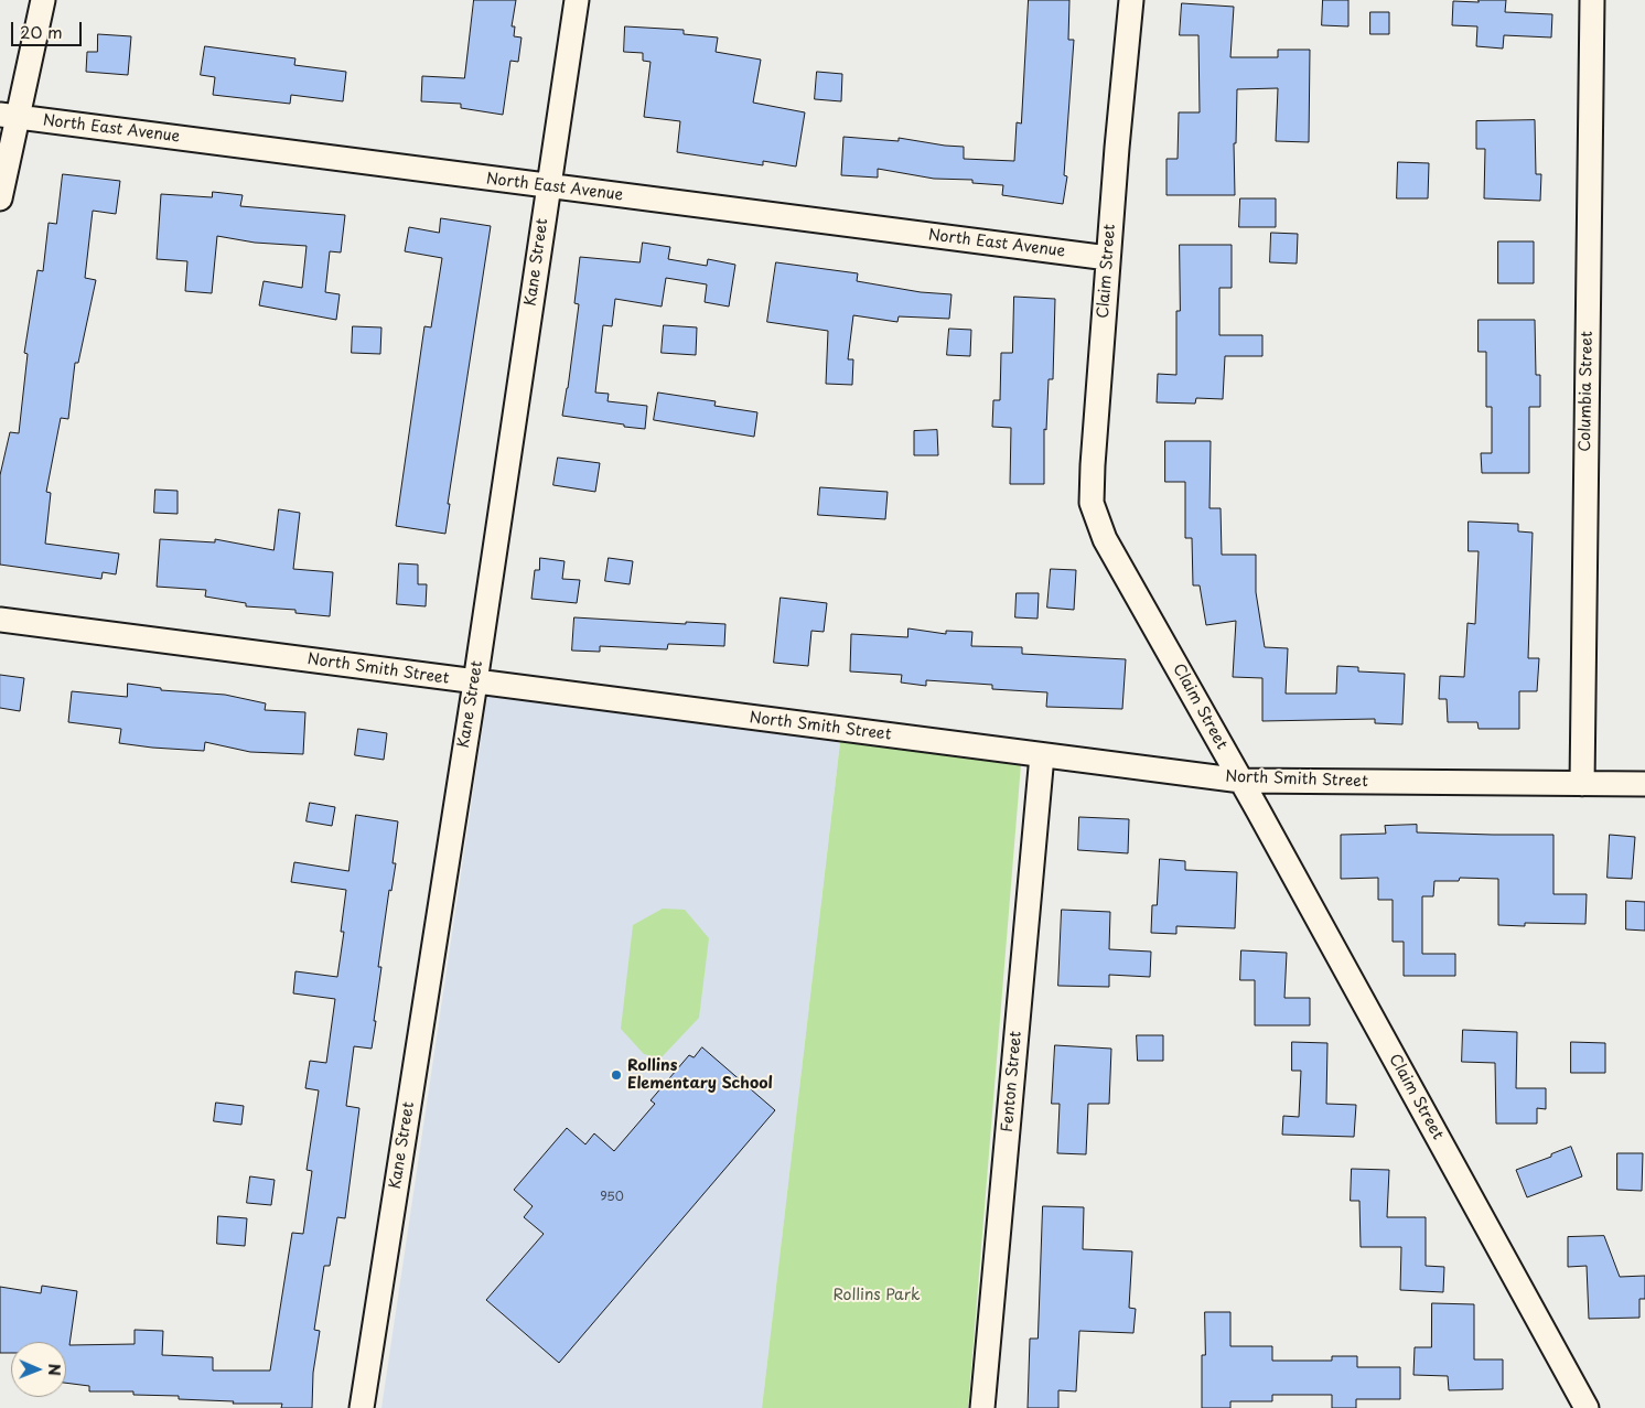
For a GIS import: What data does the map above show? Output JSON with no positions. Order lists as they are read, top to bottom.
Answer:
{
  "streets": {
    "street": [
      "North East Avenue",
      "Kane Street",
      "Claim Street",
      "Columbia Street",
      "North Smith Street",
      "Fenton Street"
    ]
  },
  "crossings": [
    ["North East Avenue", "Kane Street"],
    ["North East Avenue", "Claim Street"],
    ["Kane Street", "North Smith Street"],
    ["Claim Street", "North Smith Street"],
    ["Columbia Street", "North Smith Street"],
    ["North Smith Street", "Fenton Street"]
  ],
  "parks": ["Rollins Park"],
  "places": ["Rollins Elementary School"],
  "house_numbers": ["950"],
  "scale_bar": "20 m",
  "north": "right"
}
